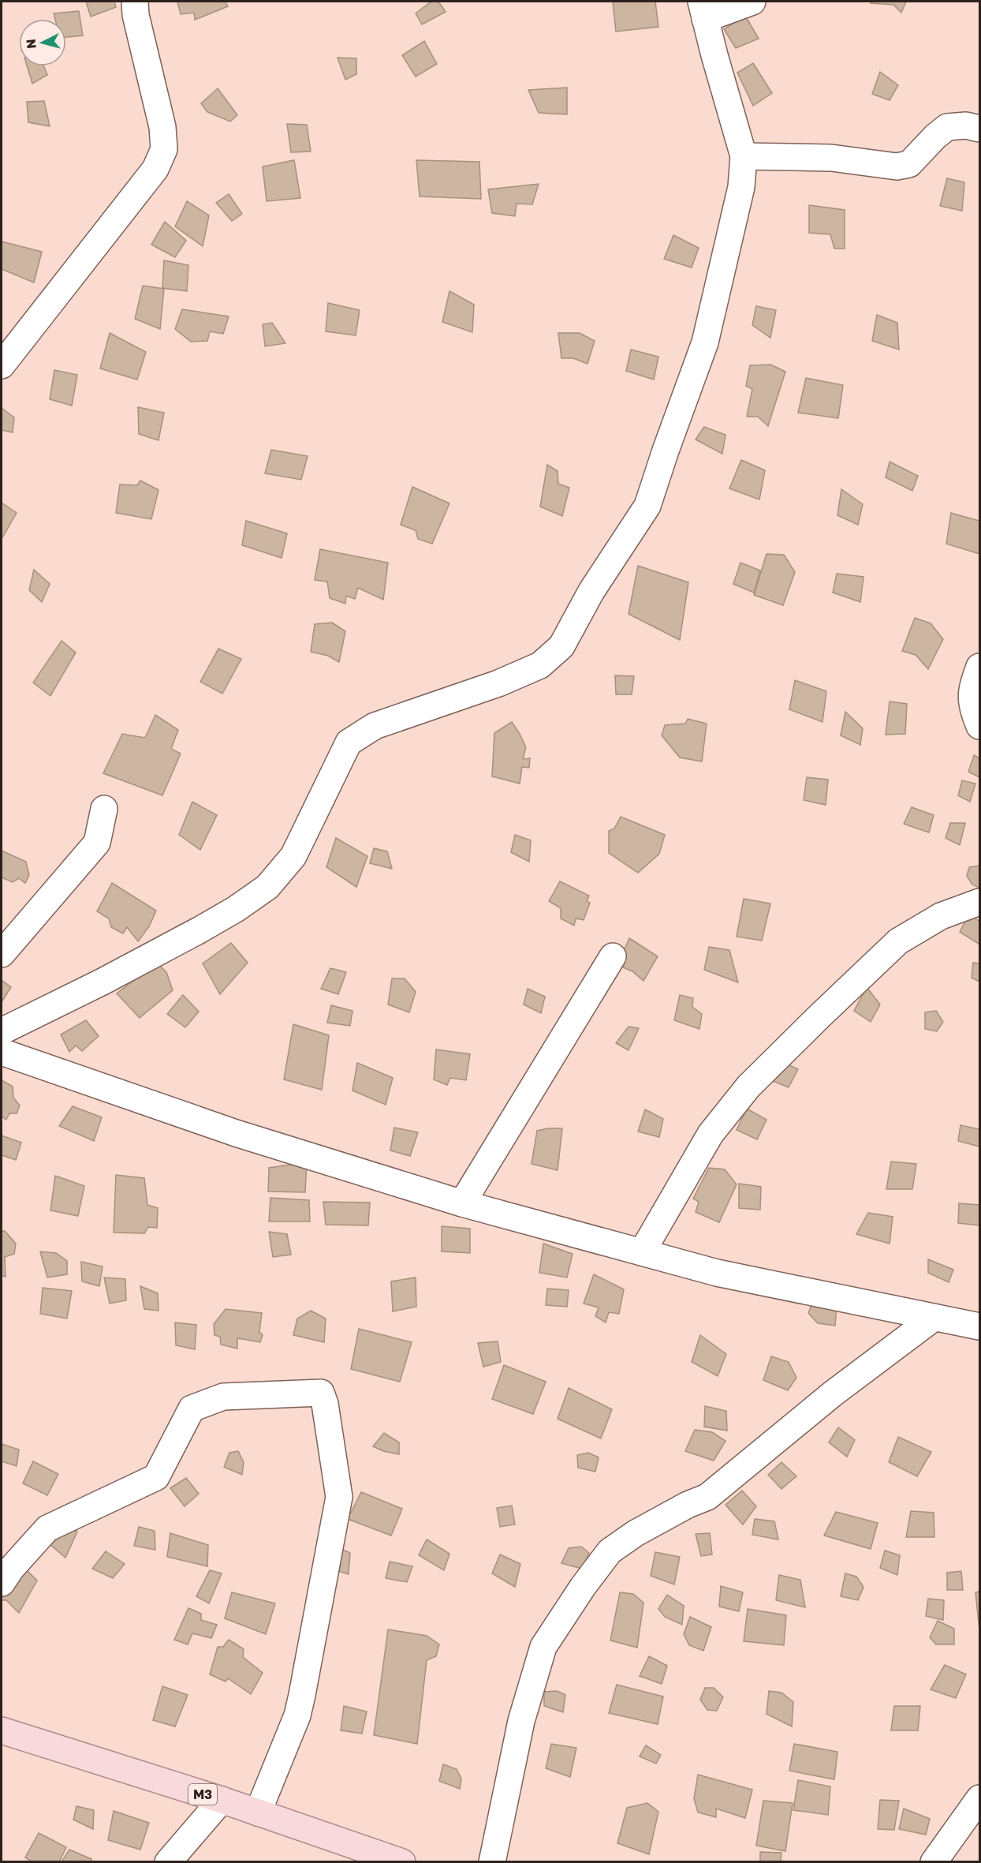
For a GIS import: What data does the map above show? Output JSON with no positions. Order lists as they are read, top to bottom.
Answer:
{
  "streets": {
    "main road": ["M3"]
  },
  "north": "left"
}
